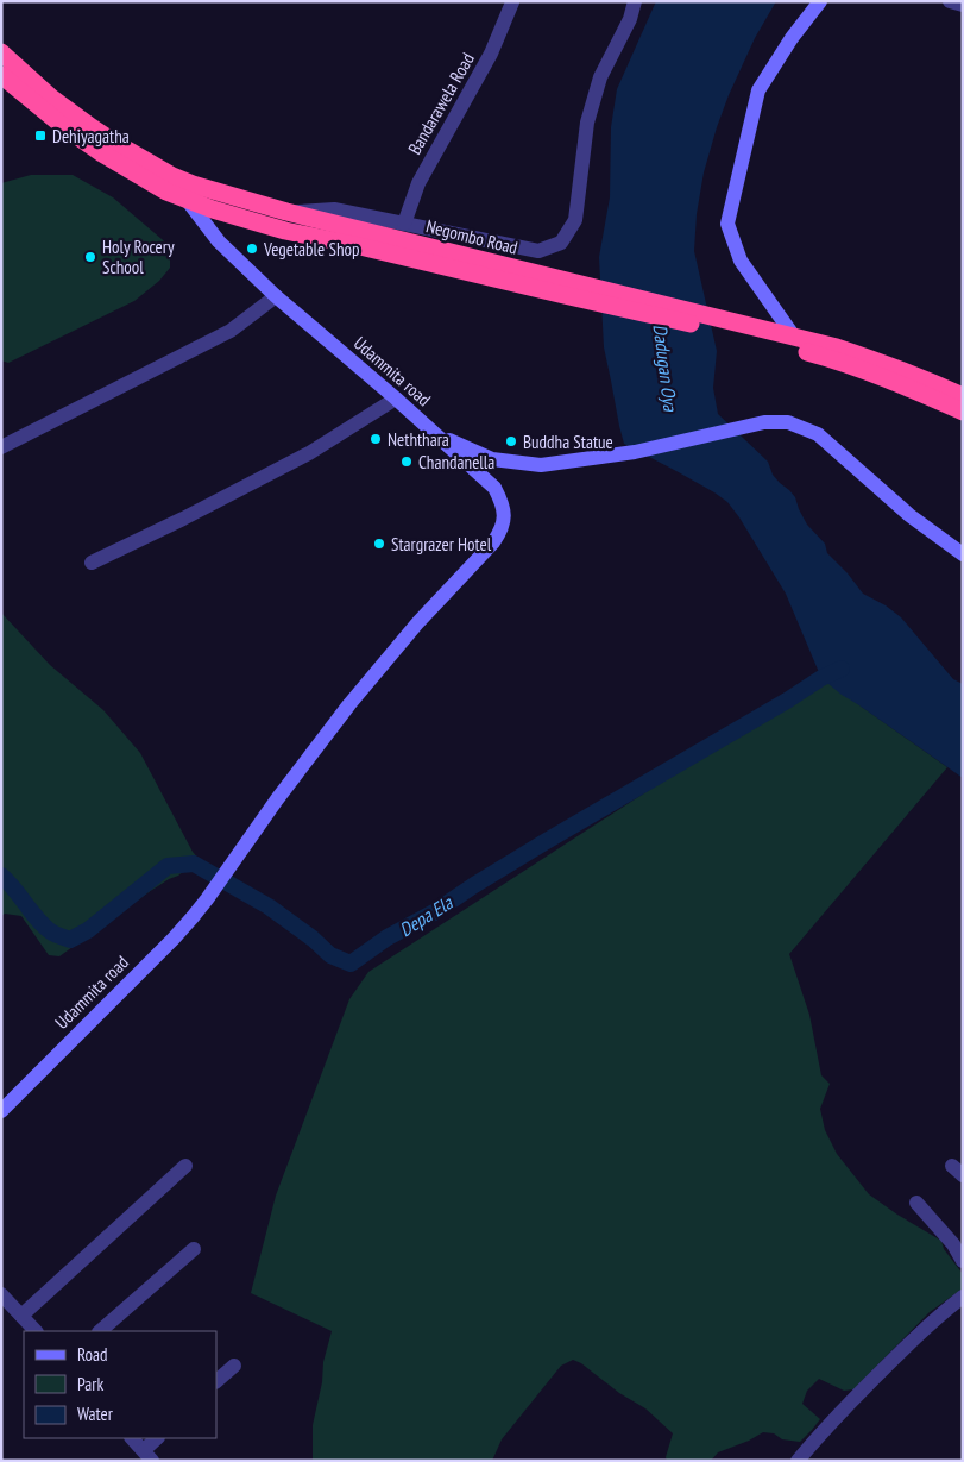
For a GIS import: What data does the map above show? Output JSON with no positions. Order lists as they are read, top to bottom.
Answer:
{
  "streets": {
    "highway": ["Negombo Road"],
    "street": ["Bandarawela Road", "Udammita road"]
  },
  "crossings": [
    ["Negombo Road", "Udammita road"]
  ],
  "water": ["Dadugan Oya", "Depa Ela"],
  "places": {
    "transit": ["Dehiyagatha"],
    "other": [
      "Vegetable Shop",
      "Holy Rocery School",
      "Neththara",
      "Buddha Statue",
      "Chandanella",
      "Stargrazer Hotel"
    ]
  },
  "legend": ["Road", "Park", "Water"]
}
